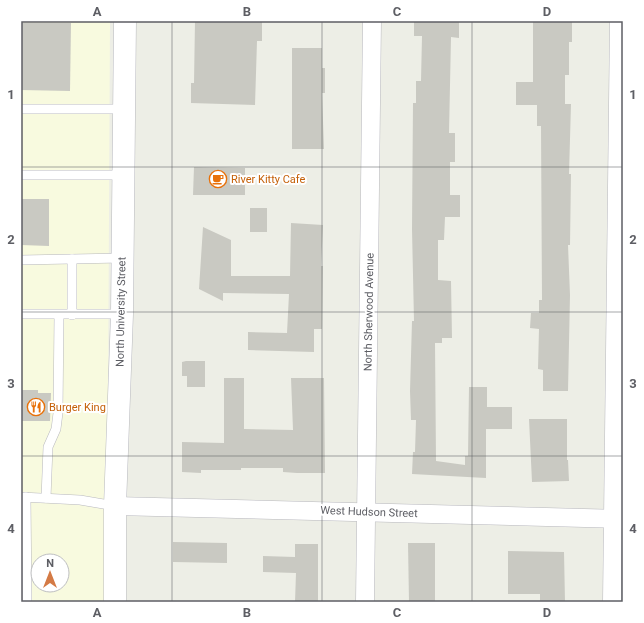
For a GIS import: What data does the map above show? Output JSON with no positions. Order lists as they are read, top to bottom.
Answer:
{
  "streets": {
    "main road": ["North University Street"],
    "street": ["North Sherwood Avenue", "West Hudson Street"]
  },
  "crossings": [
    ["North University Street", "West Hudson Street"],
    ["North Sherwood Avenue", "West Hudson Street"]
  ],
  "places": {
    "cafe": ["River Kitty Cafe"],
    "restaurant": ["Burger King"]
  },
  "north": "top",
  "grid": {
    "columns": [
      "A",
      "B",
      "C",
      "D"
    ],
    "rows": [
      "1",
      "2",
      "3",
      "4"
    ]
  }
}
